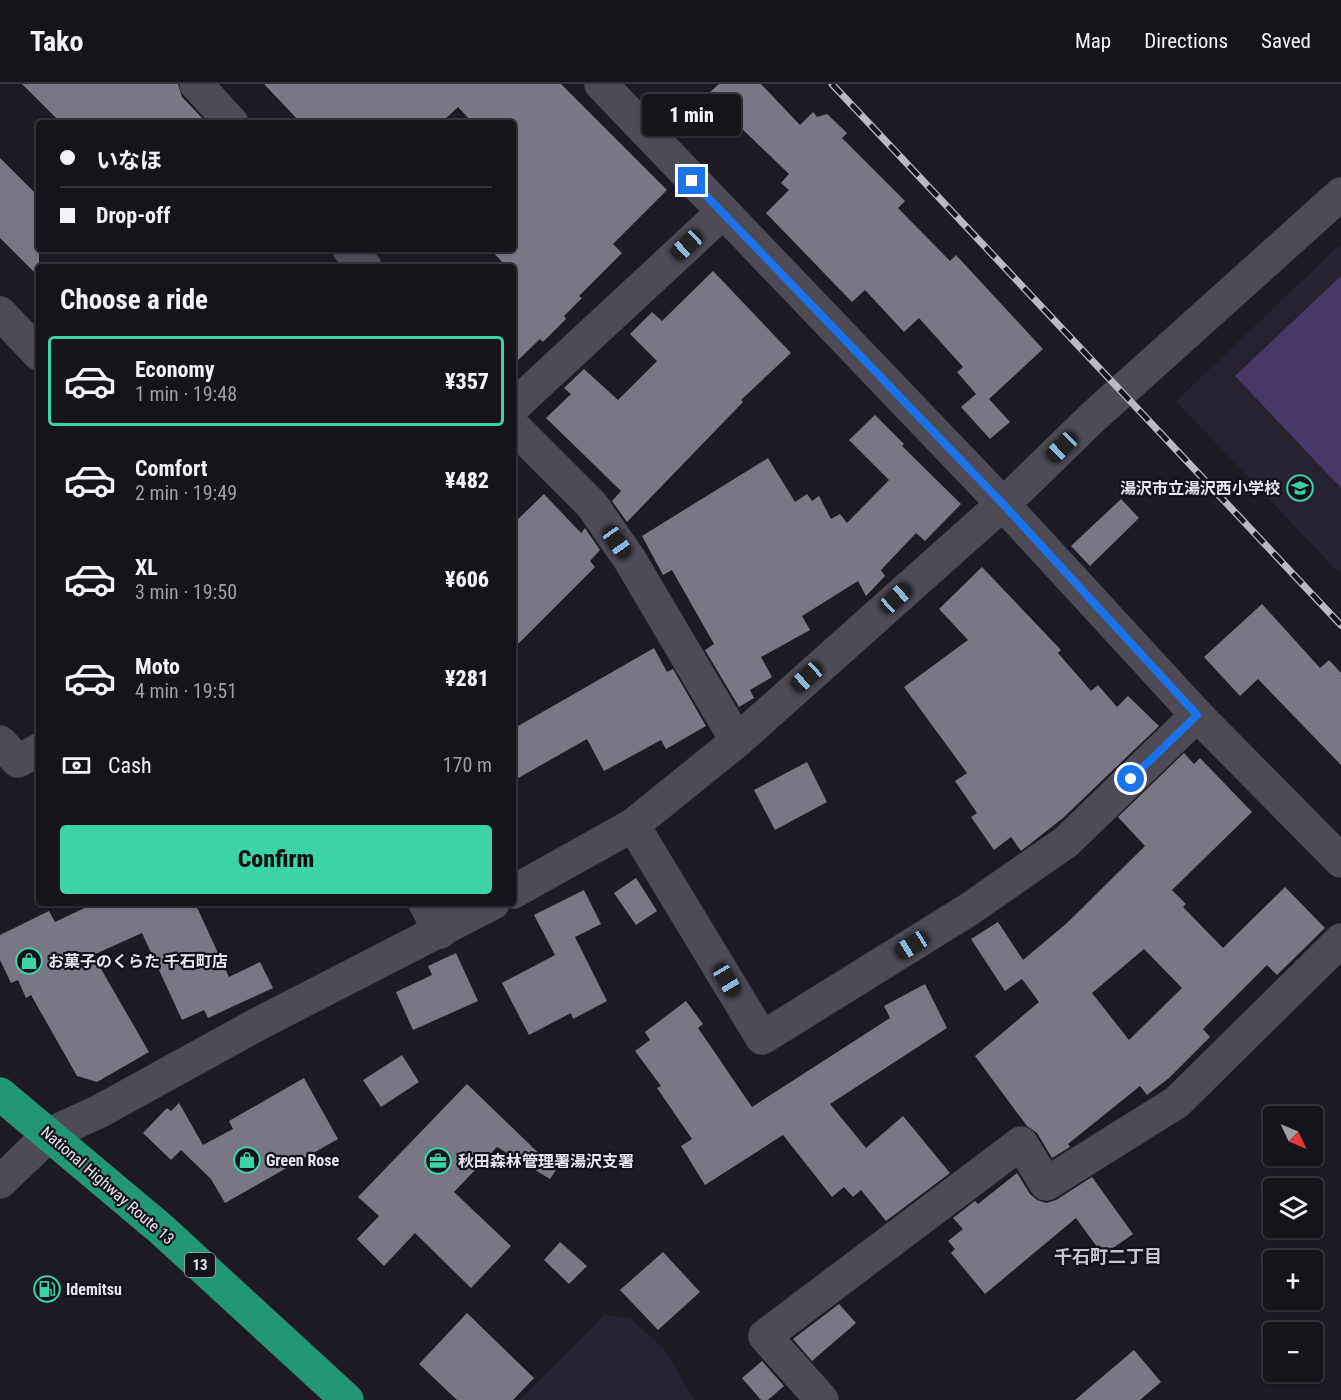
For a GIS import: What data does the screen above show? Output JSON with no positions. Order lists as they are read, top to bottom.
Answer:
{
  "streets": {
    "highway": ["National Highway Route 13", "13"]
  },
  "districts": ["千石町二丁目"],
  "places": {
    "school or university": ["湯沢市立湯沢西小学校"],
    "shop": ["お菓子のくらた 千石町店", "Green Rose"],
    "office": ["秋田森林管理署湯沢支署"],
    "fuel station": ["Idemitsu"]
  },
  "north": "bottom right",
  "page": {
    "header": "Tako",
    "nav": ["Map", "Directions", "Saved"],
    "bubble": "1 min",
    "banner": ["いなほ", "Drop-off"],
    "heading": "Choose a ride",
    "list": [
      {
        "name": "Economy",
        "note": "1 min · 19:48",
        "value": "¥357"
      },
      {
        "name": "Comfort",
        "note": "2 min · 19:49",
        "value": "¥482"
      },
      {
        "name": "XL",
        "note": "3 min · 19:50",
        "value": "¥606"
      },
      {
        "name": "Moto",
        "note": "4 min · 19:51",
        "value": "¥281"
      }
    ],
    "pay": ["Cash", "170 m"],
    "buttons": "Confirm",
    "map_buttons": ["+", "−"]
  }
}
